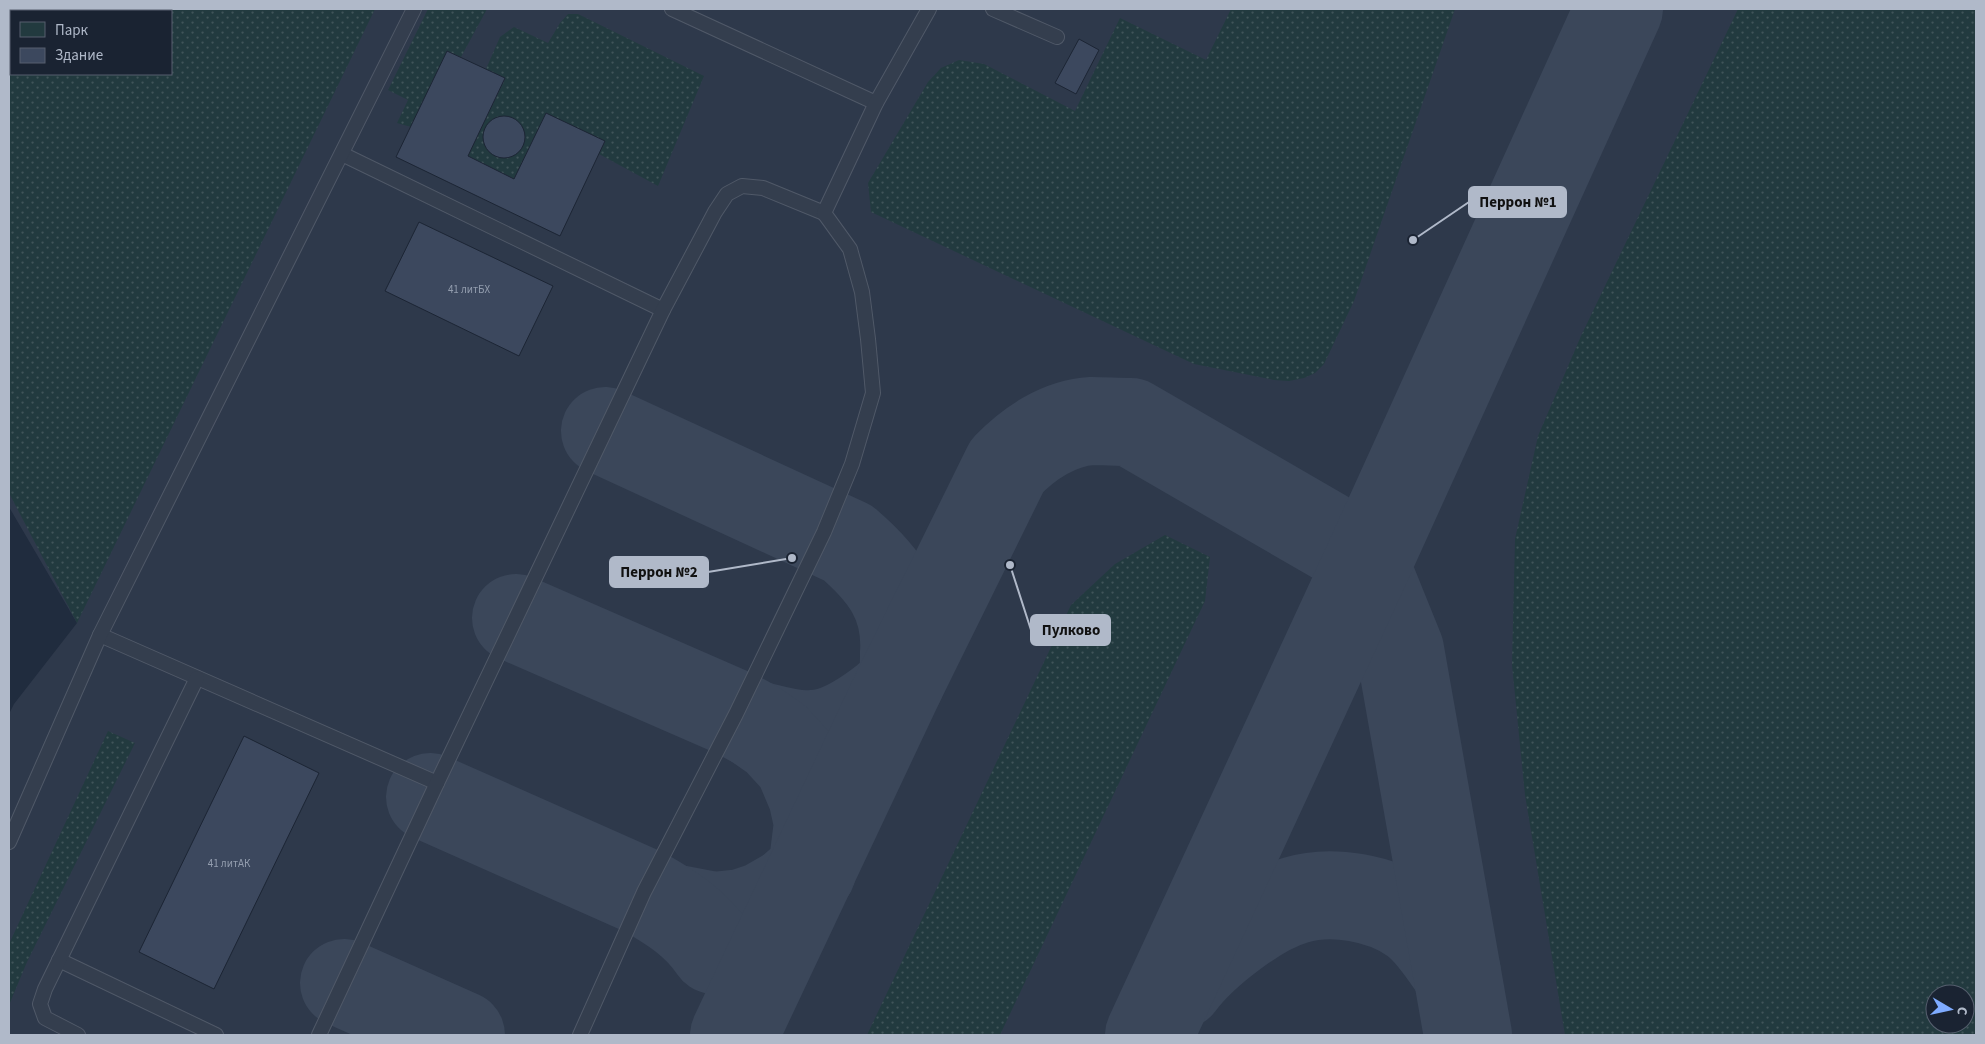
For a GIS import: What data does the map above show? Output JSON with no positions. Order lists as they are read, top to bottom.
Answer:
{
  "places": ["Перрон №1", "Перрон №2", "Пулково"],
  "house_numbers": ["41 литБХ", "41 литАК"],
  "legend": ["Парк", "Здание"],
  "north": "right"
}
